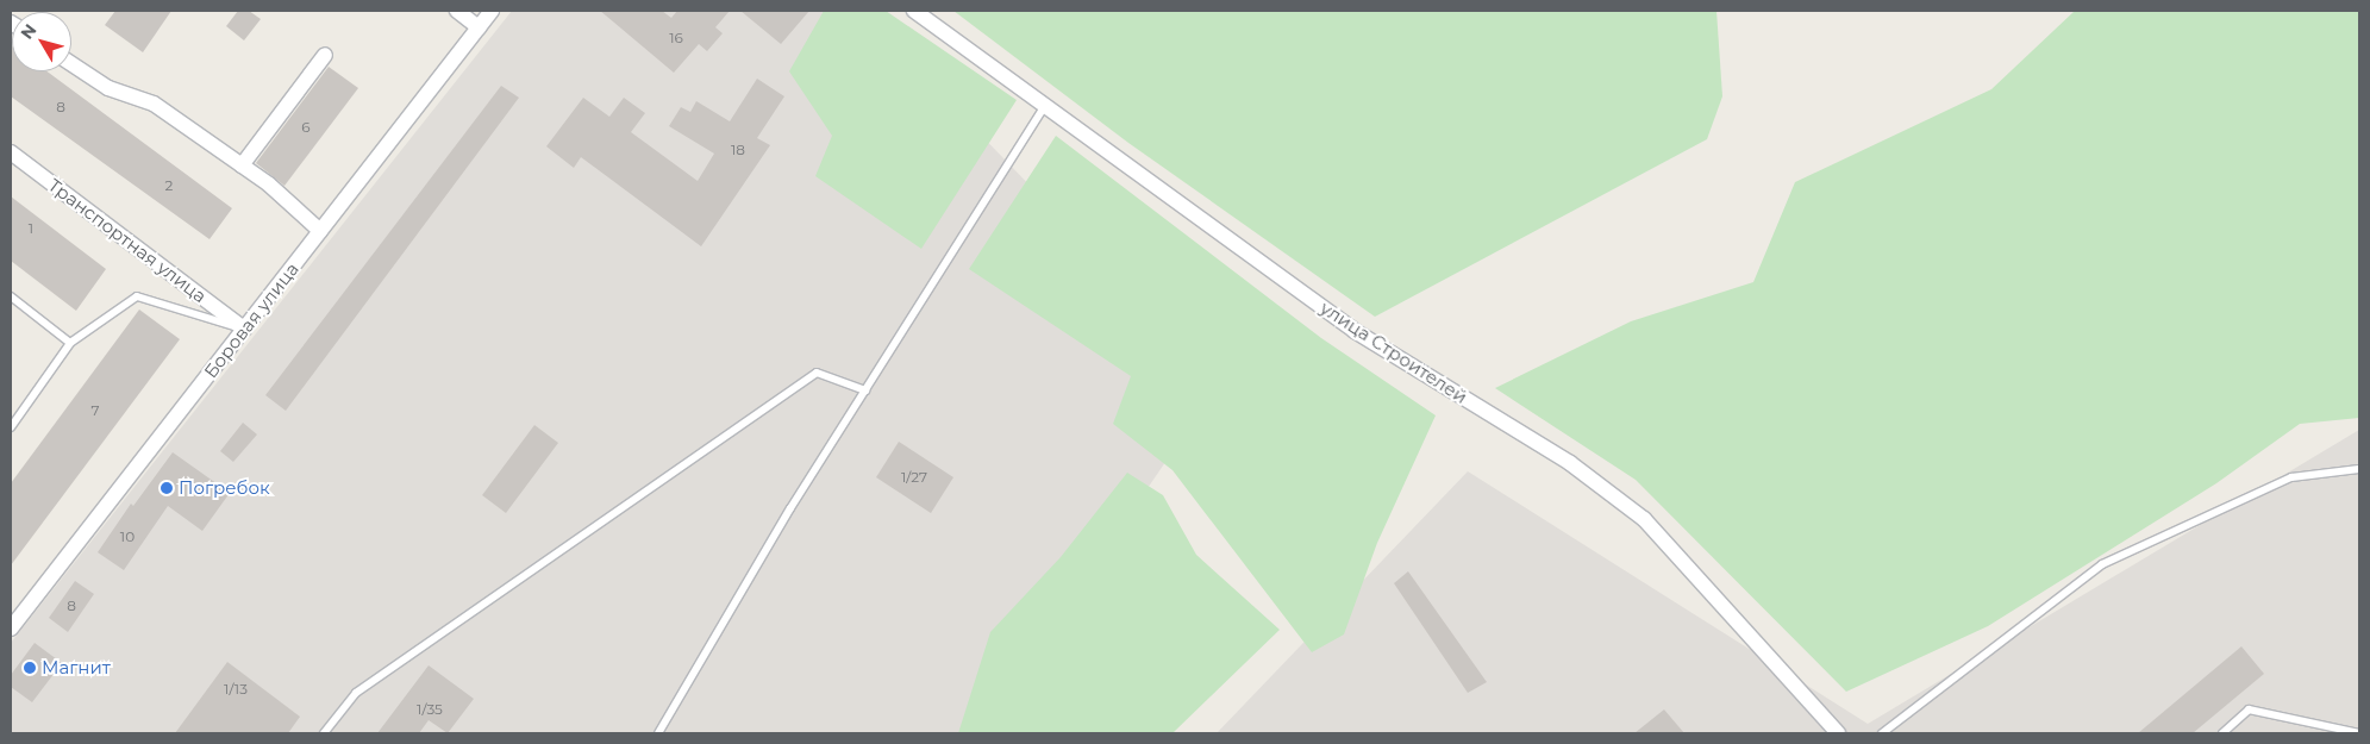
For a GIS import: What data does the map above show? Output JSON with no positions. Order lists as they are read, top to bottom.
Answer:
{
  "streets": {
    "street": ["Транспортная улица", "Боровая улица", "улица Строителей"]
  },
  "crossings": [
    ["Транспортная улица", "Боровая улица"]
  ],
  "places": ["Погребок", "Магнит"],
  "house_numbers": [
    "16",
    "8",
    "6",
    "18",
    "2",
    "1",
    "7",
    "1/27",
    "10",
    "8",
    "1/13",
    "1/35"
  ],
  "north": "top left"
}
